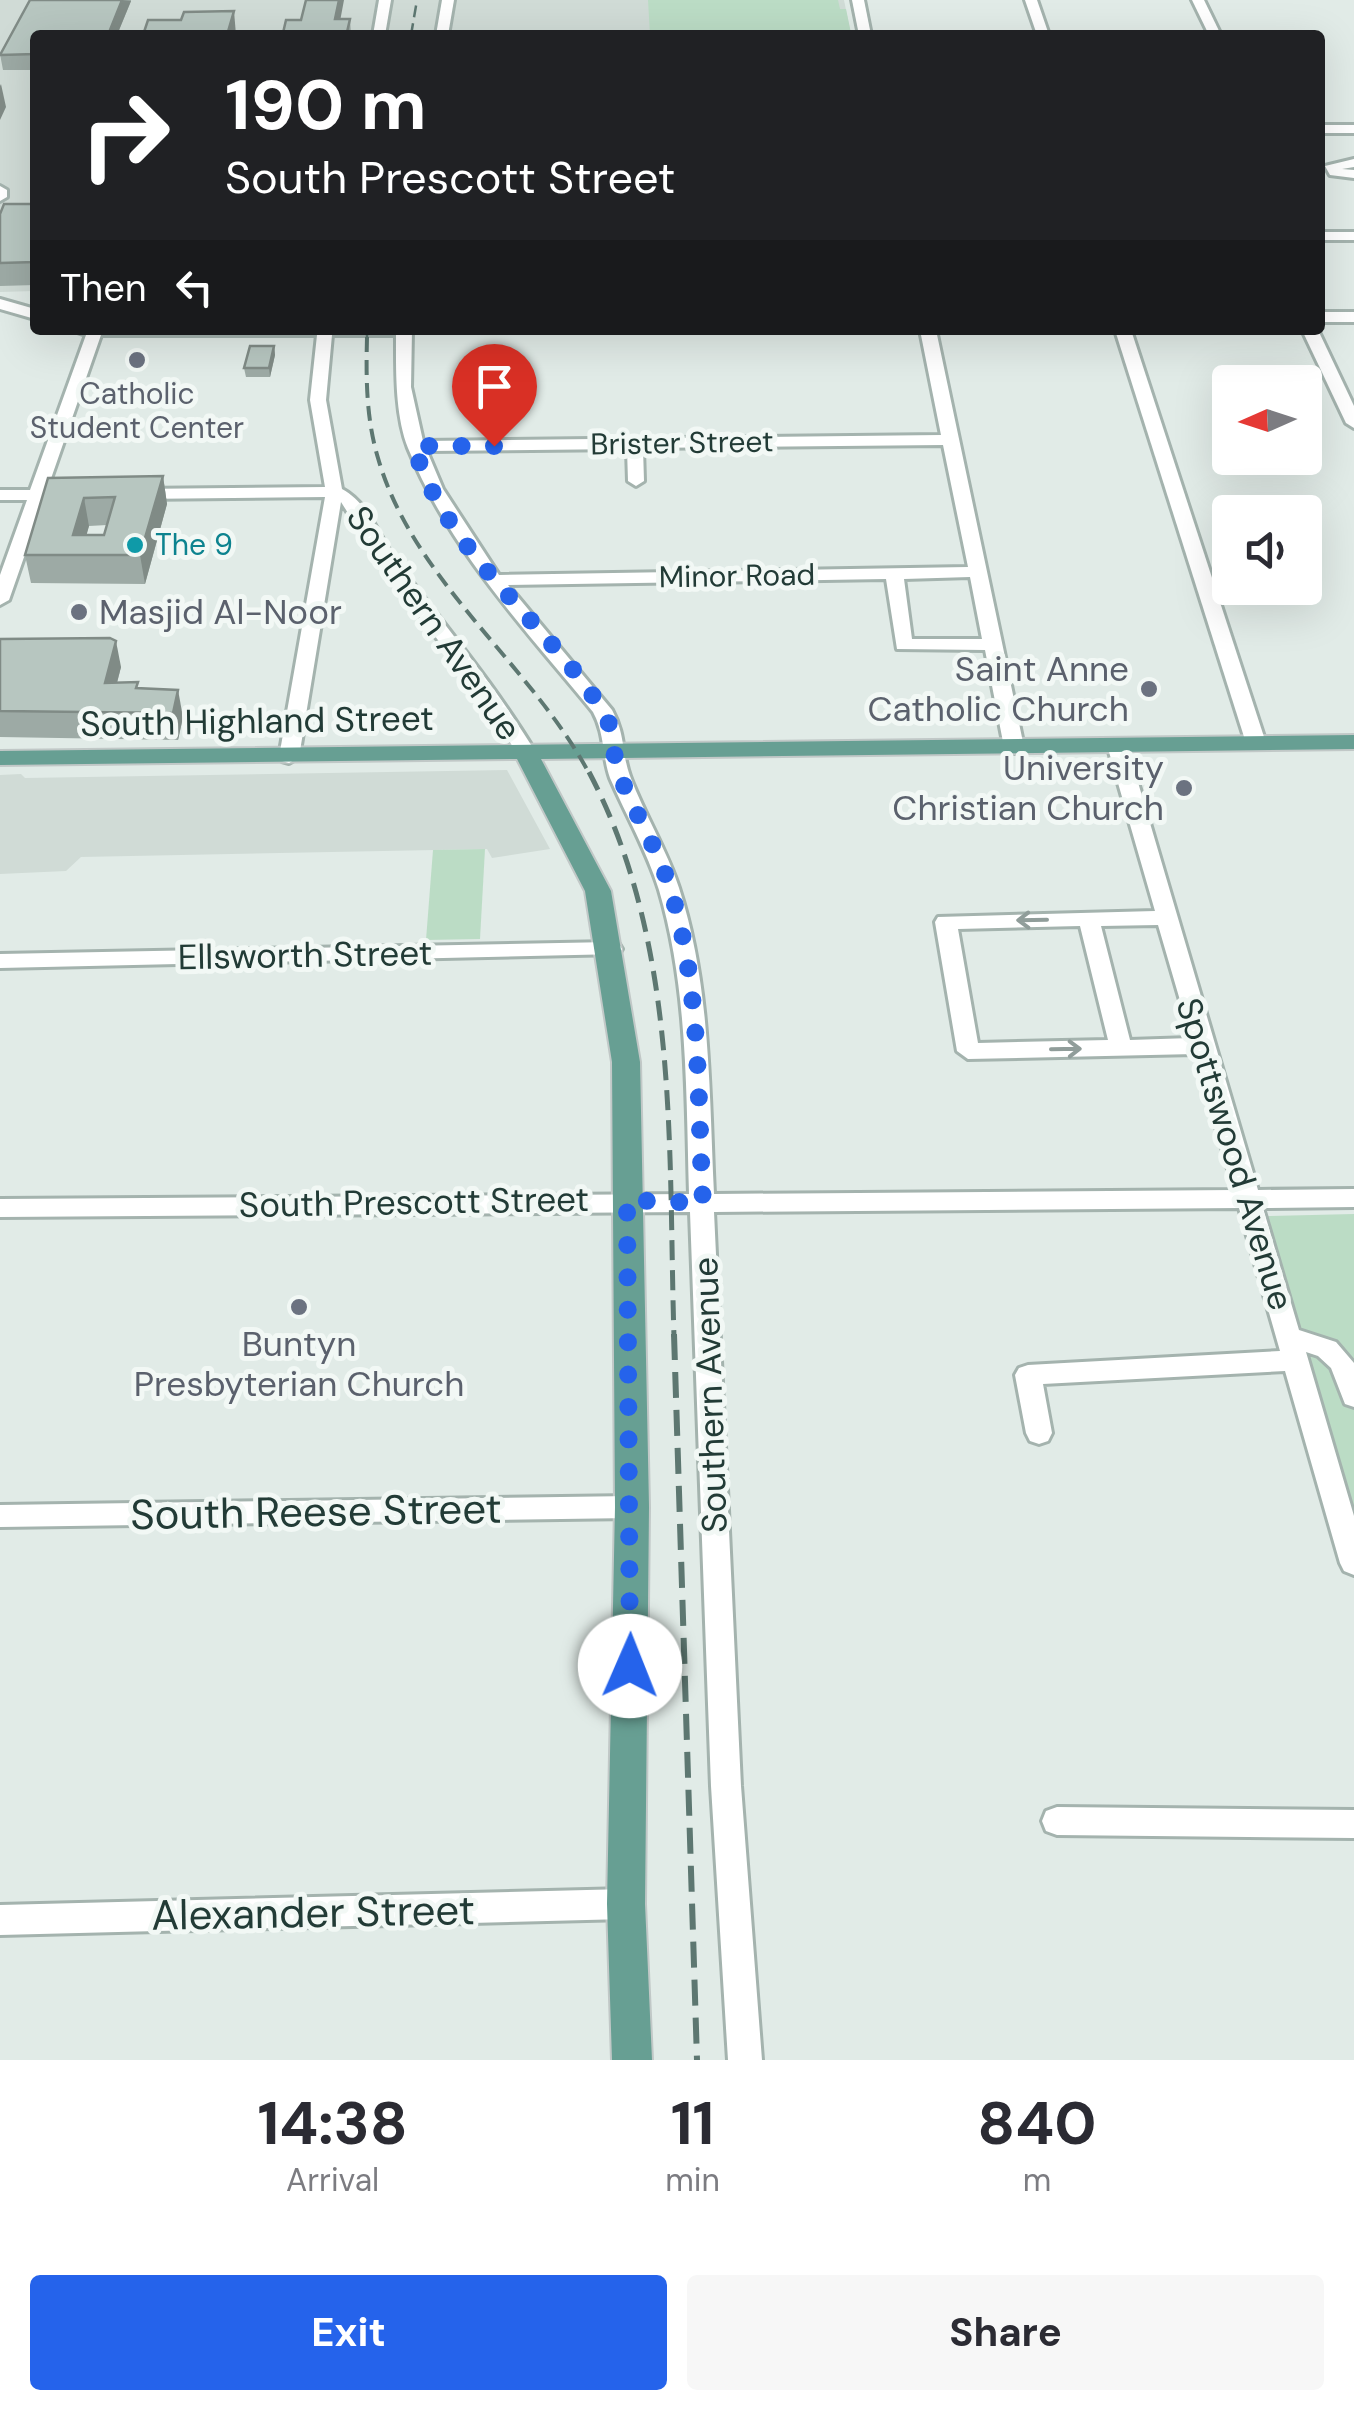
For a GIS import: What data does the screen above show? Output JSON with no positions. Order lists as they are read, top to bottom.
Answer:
{
  "streets": {
    "main road": ["Southern Avenue", "South Highland Street"],
    "street": [
      "Brister Street",
      "Minor Road",
      "Ellsworth Street",
      "Spottswood Avenue",
      "South Prescott Street",
      "South Reese Street",
      "Alexander Street"
    ]
  },
  "crossings": [
    ["Brister Street", "Southern Avenue"],
    ["Minor Road", "Southern Avenue"],
    ["Southern Avenue", "South Highland Street"],
    ["Southern Avenue", "Ellsworth Street"],
    ["Southern Avenue", "South Prescott Street"],
    ["Southern Avenue", "South Reese Street"],
    ["Southern Avenue", "Alexander Street"],
    ["South Highland Street", "Spottswood Avenue"],
    ["Spottswood Avenue", "South Prescott Street"]
  ],
  "places": [
    "Catholic Student Center",
    "The 9",
    "Masjid Al-Noor",
    "Saint Anne Catholic Church",
    "University Christian Church",
    "Buntyn Presbyterian Church"
  ],
  "north": "left",
  "page": {
    "turn": ["190 m", "South Prescott Street"],
    "then": "Then",
    "eta": [
      "14:38",
      "Arrival",
      "11",
      "min",
      "840",
      "m"
    ],
    "buttons": ["Exit", "Share"]
  }
}
